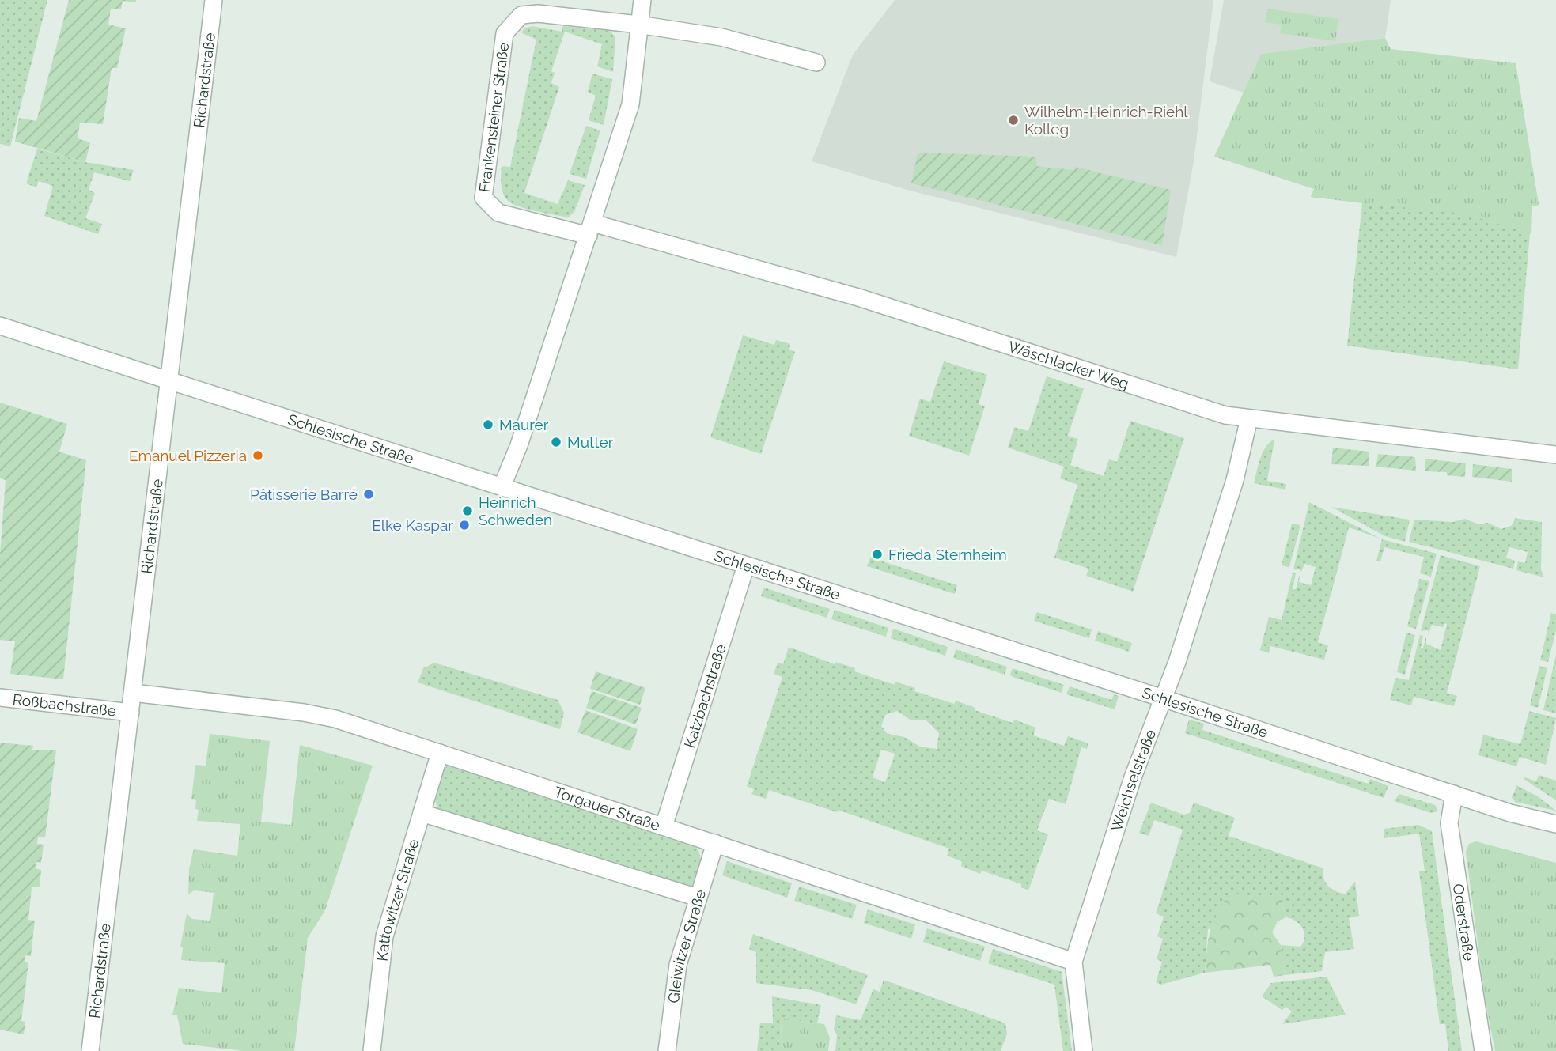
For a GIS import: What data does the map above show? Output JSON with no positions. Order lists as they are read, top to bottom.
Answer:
{
  "streets": {
    "street": [
      "Richardstraße",
      "Frankensteiner Straße",
      "Wäschlacker Weg",
      "Schlesische Straße",
      "Katzbachstraße",
      "Roßbachstraße",
      "Weichselstraße",
      "Torgauer Straße",
      "Kattowitzer Straße",
      "Oderstraße",
      "Gleiwitzer Straße"
    ]
  },
  "crossings": [
    ["Richardstraße", "Schlesische Straße"],
    ["Richardstraße", "Roßbachstraße"],
    ["Richardstraße", "Torgauer Straße"],
    ["Frankensteiner Straße", "Wäschlacker Weg"],
    ["Wäschlacker Weg", "Weichselstraße"],
    ["Schlesische Straße", "Katzbachstraße"],
    ["Schlesische Straße", "Weichselstraße"],
    ["Schlesische Straße", "Oderstraße"],
    ["Katzbachstraße", "Torgauer Straße"],
    ["Weichselstraße", "Torgauer Straße"],
    ["Torgauer Straße", "Kattowitzer Straße"],
    ["Torgauer Straße", "Gleiwitzer Straße"]
  ],
  "places": [
    "Wilhelm-Heinrich-Riehl Kolleg",
    "Maurer",
    "Mutter",
    "Emanuel Pizzeria",
    "Pâtisserie Barré",
    "Heinrich Schweden",
    "Elke Kaspar",
    "Frieda Sternheim"
  ]
}
